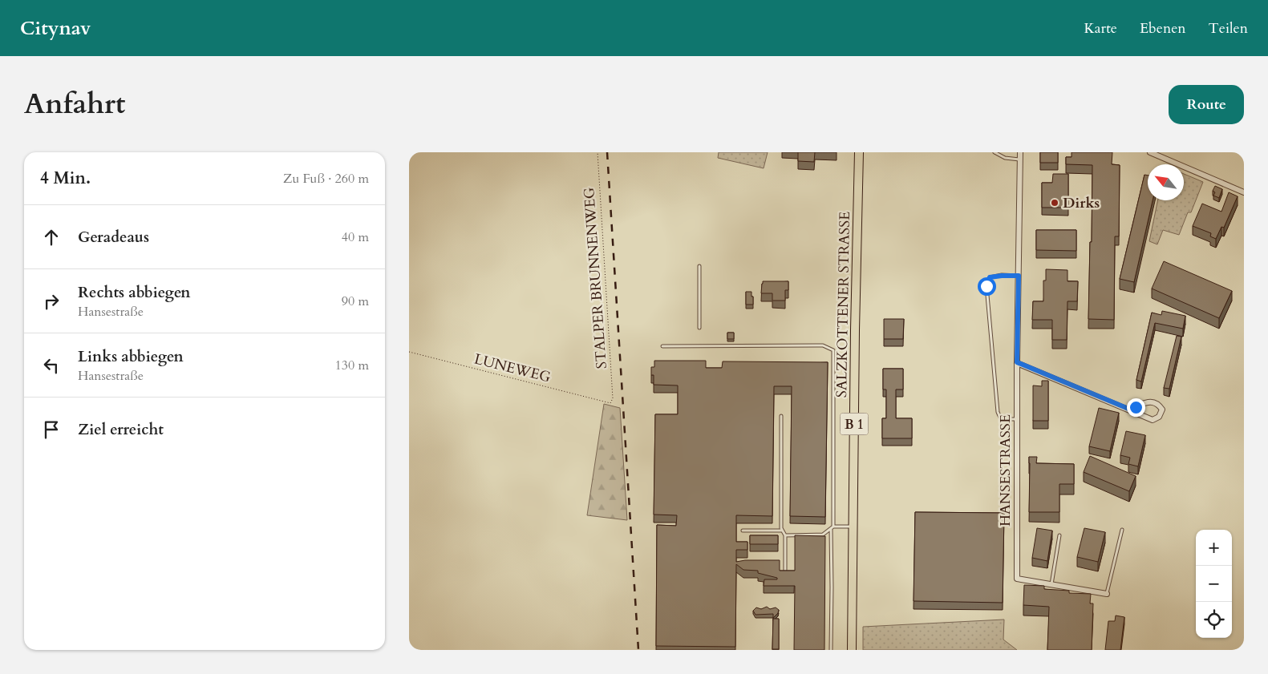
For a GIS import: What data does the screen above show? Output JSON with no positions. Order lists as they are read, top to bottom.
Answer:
{
  "streets": {
    "main road": ["SALZKOTTENER STRASSE", "B 1"],
    "street": ["HANSESTRASSE"],
    "path": ["STALPER BRUNNENWEG", "LUNEWEG"]
  },
  "crossings": [
    ["STALPER BRUNNENWEG", "LUNEWEG"]
  ],
  "places": ["Dirks"],
  "north": "top left",
  "page": {
    "header": "Citynav",
    "nav": ["Karte", "Ebenen", "Teilen"],
    "title": "Anfahrt",
    "buttons": "Route",
    "heading": ["4 Min.", "Zu Fuß · 260 m"],
    "list": [
      ["Geradeaus", "40 m"],
      ["Rechts abbiegen", "Hansestraße", "90 m"],
      ["Links abbiegen", "Hansestraße", "130 m"],
      "Ziel erreicht"
    ],
    "map_buttons": ["+", "−"]
  }
}
